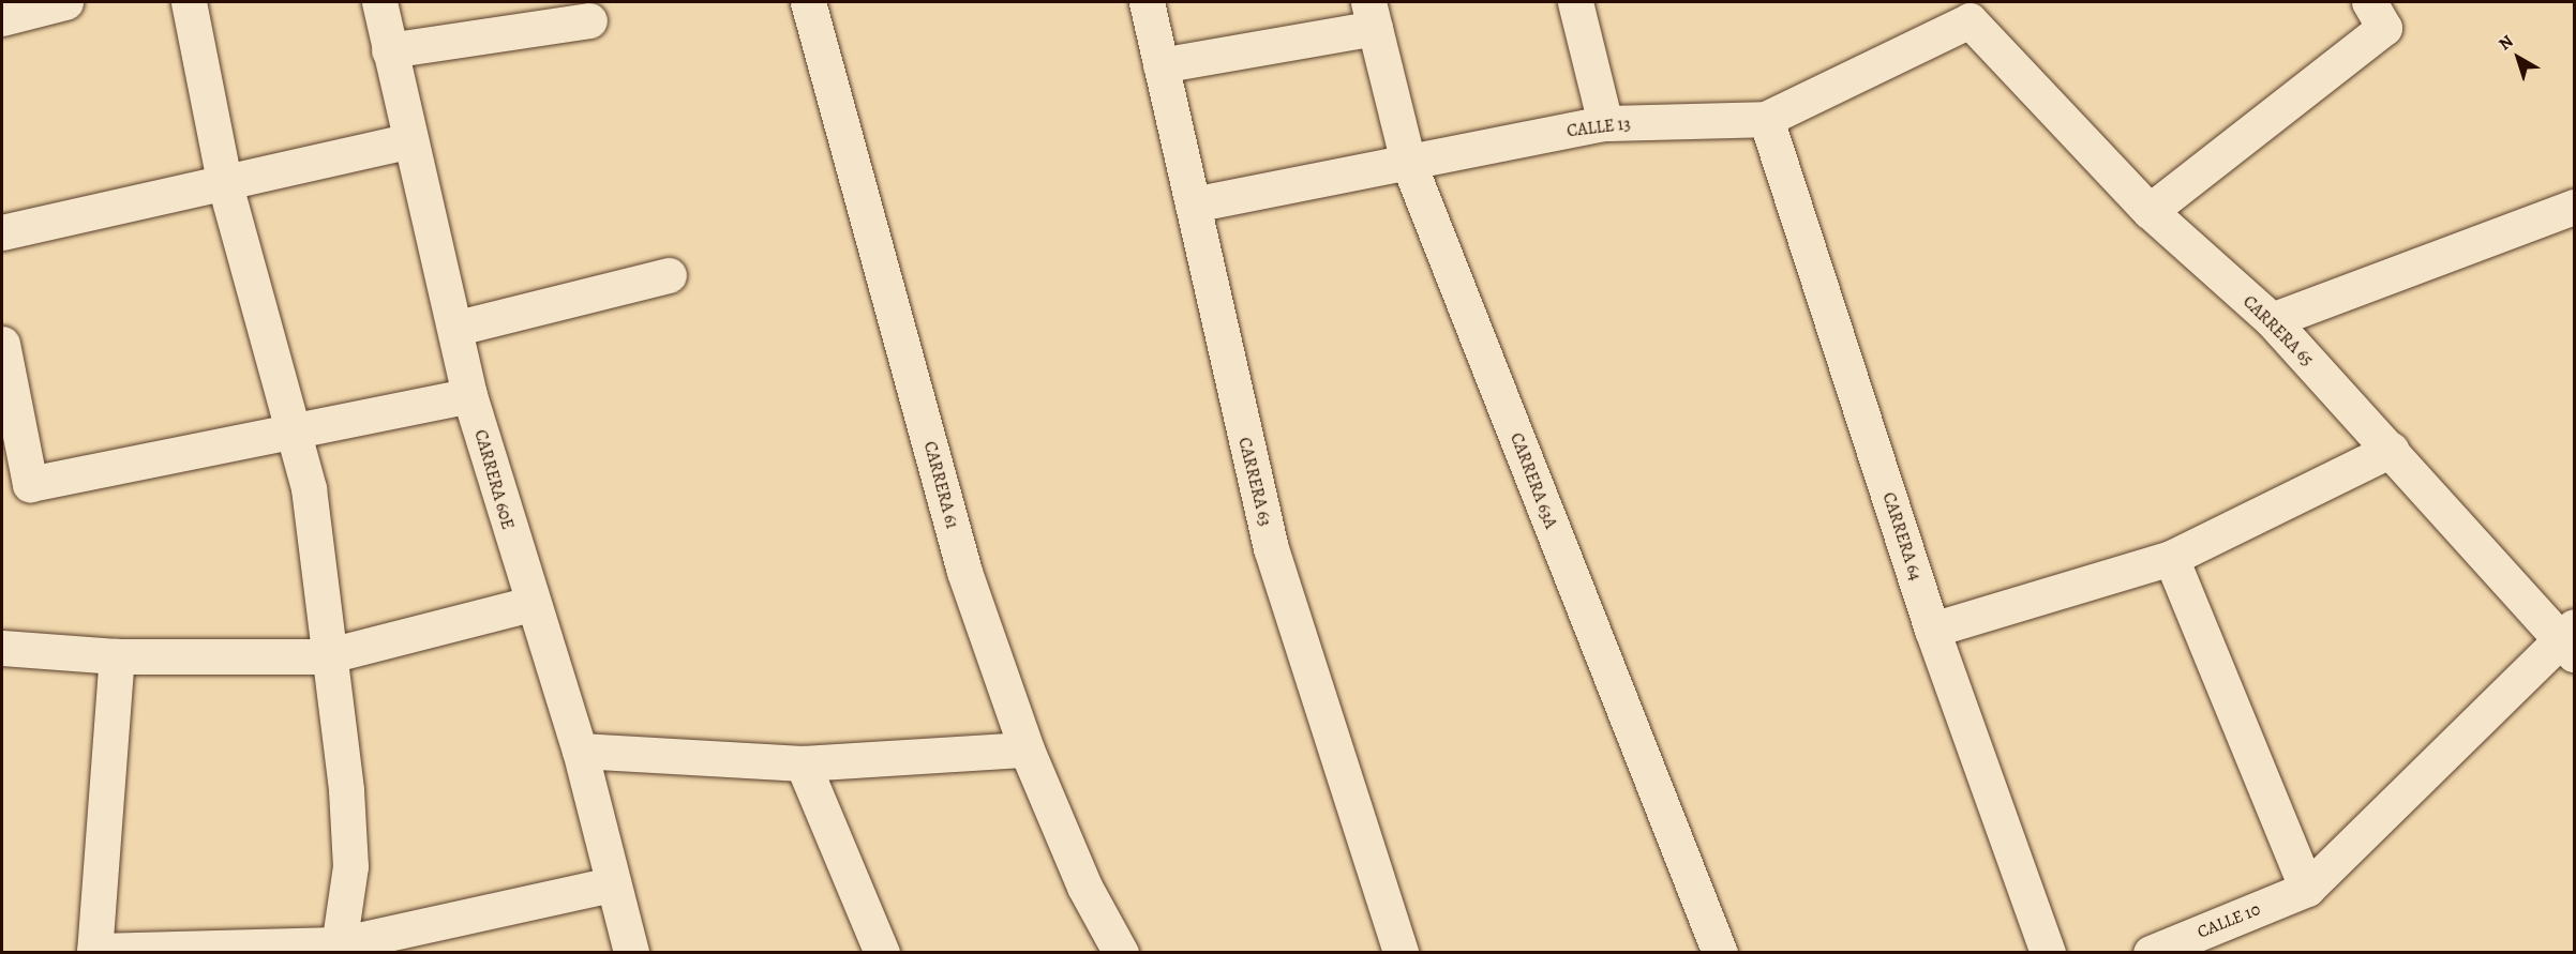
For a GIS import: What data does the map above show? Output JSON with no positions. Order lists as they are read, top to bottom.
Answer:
{
  "streets": {
    "street": [
      "CALLE 13",
      "CARRERA 65",
      "CARRERA 60E",
      "CARRERA 63A",
      "CARRERA 63",
      "CARRERA 61",
      "CARRERA 64",
      "CALLE 10"
    ]
  },
  "crossings": [
    ["CALLE 13", "CARRERA 65"],
    ["CALLE 13", "CARRERA 63A"],
    ["CALLE 13", "CARRERA 63"],
    ["CALLE 13", "CARRERA 64"]
  ],
  "north": "top left"
}
